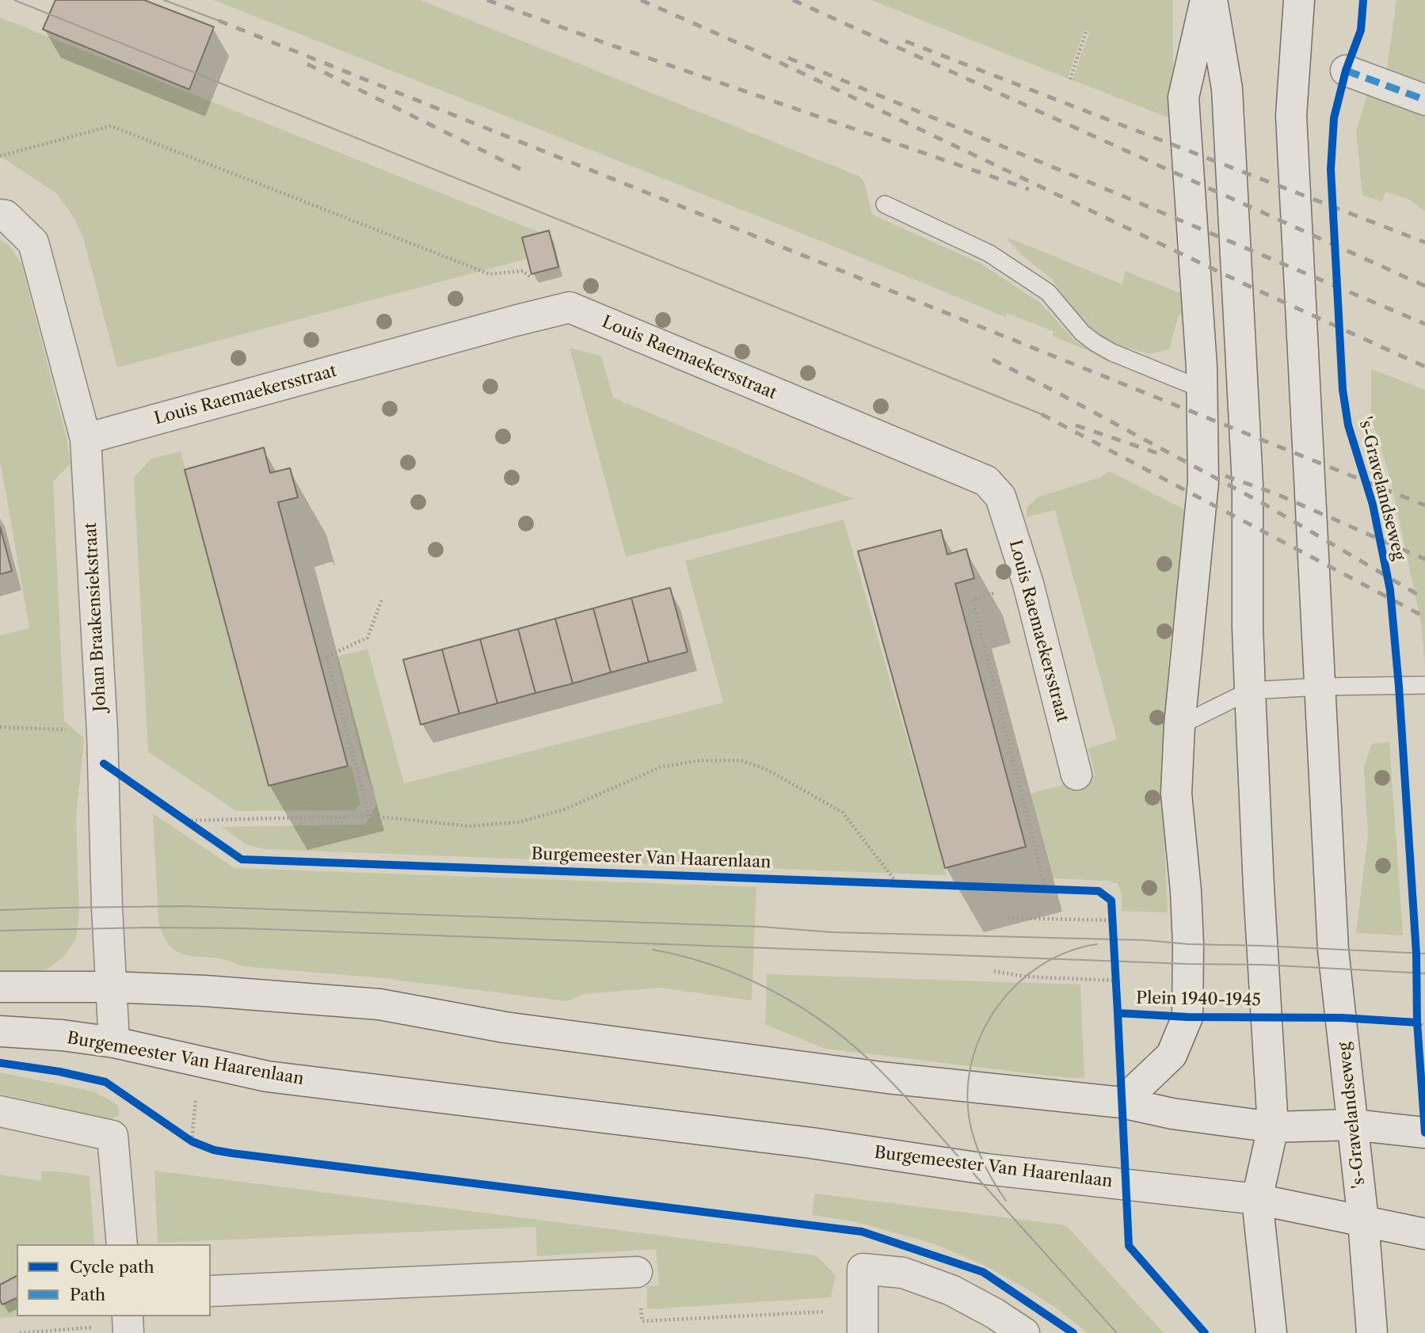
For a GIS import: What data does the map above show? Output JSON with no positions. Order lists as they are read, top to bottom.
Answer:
{
  "streets": {
    "main road": [
      "Louis Raemaekersstraat",
      "'s-Gravelandseweg",
      "Johan Braakensiekstraat",
      "Burgemeester Van Haarenlaan"
    ],
    "cycle path": ["Plein 1940-1945"]
  },
  "crossings": [
    ["Louis Raemaekersstraat", "Johan Braakensiekstraat"],
    ["'s-Gravelandseweg", "Burgemeester Van Haarenlaan"],
    ["Johan Braakensiekstraat", "Burgemeester Van Haarenlaan"]
  ],
  "legend": ["Cycle path", "Path"]
}
